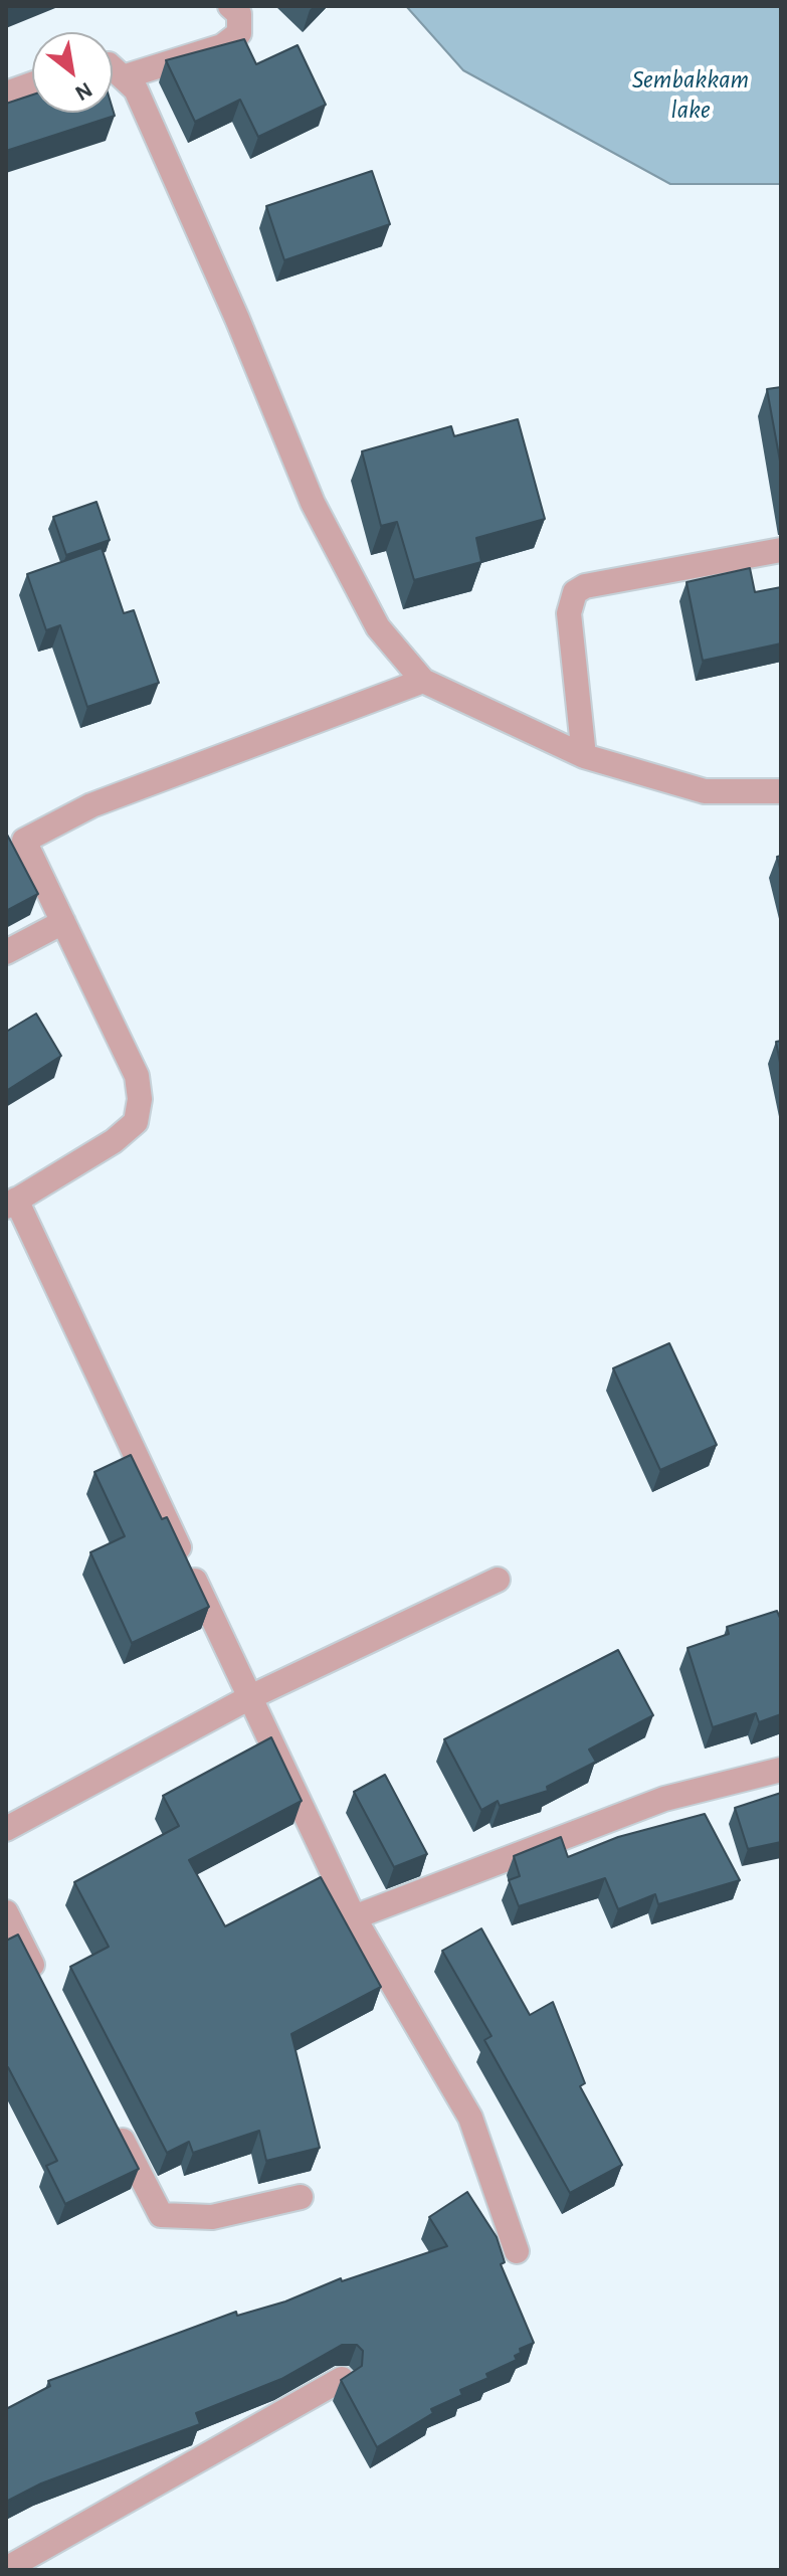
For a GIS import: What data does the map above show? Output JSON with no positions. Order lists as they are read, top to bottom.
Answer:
{
  "water": ["Sembakkam lake"],
  "north": "bottom right"
}
